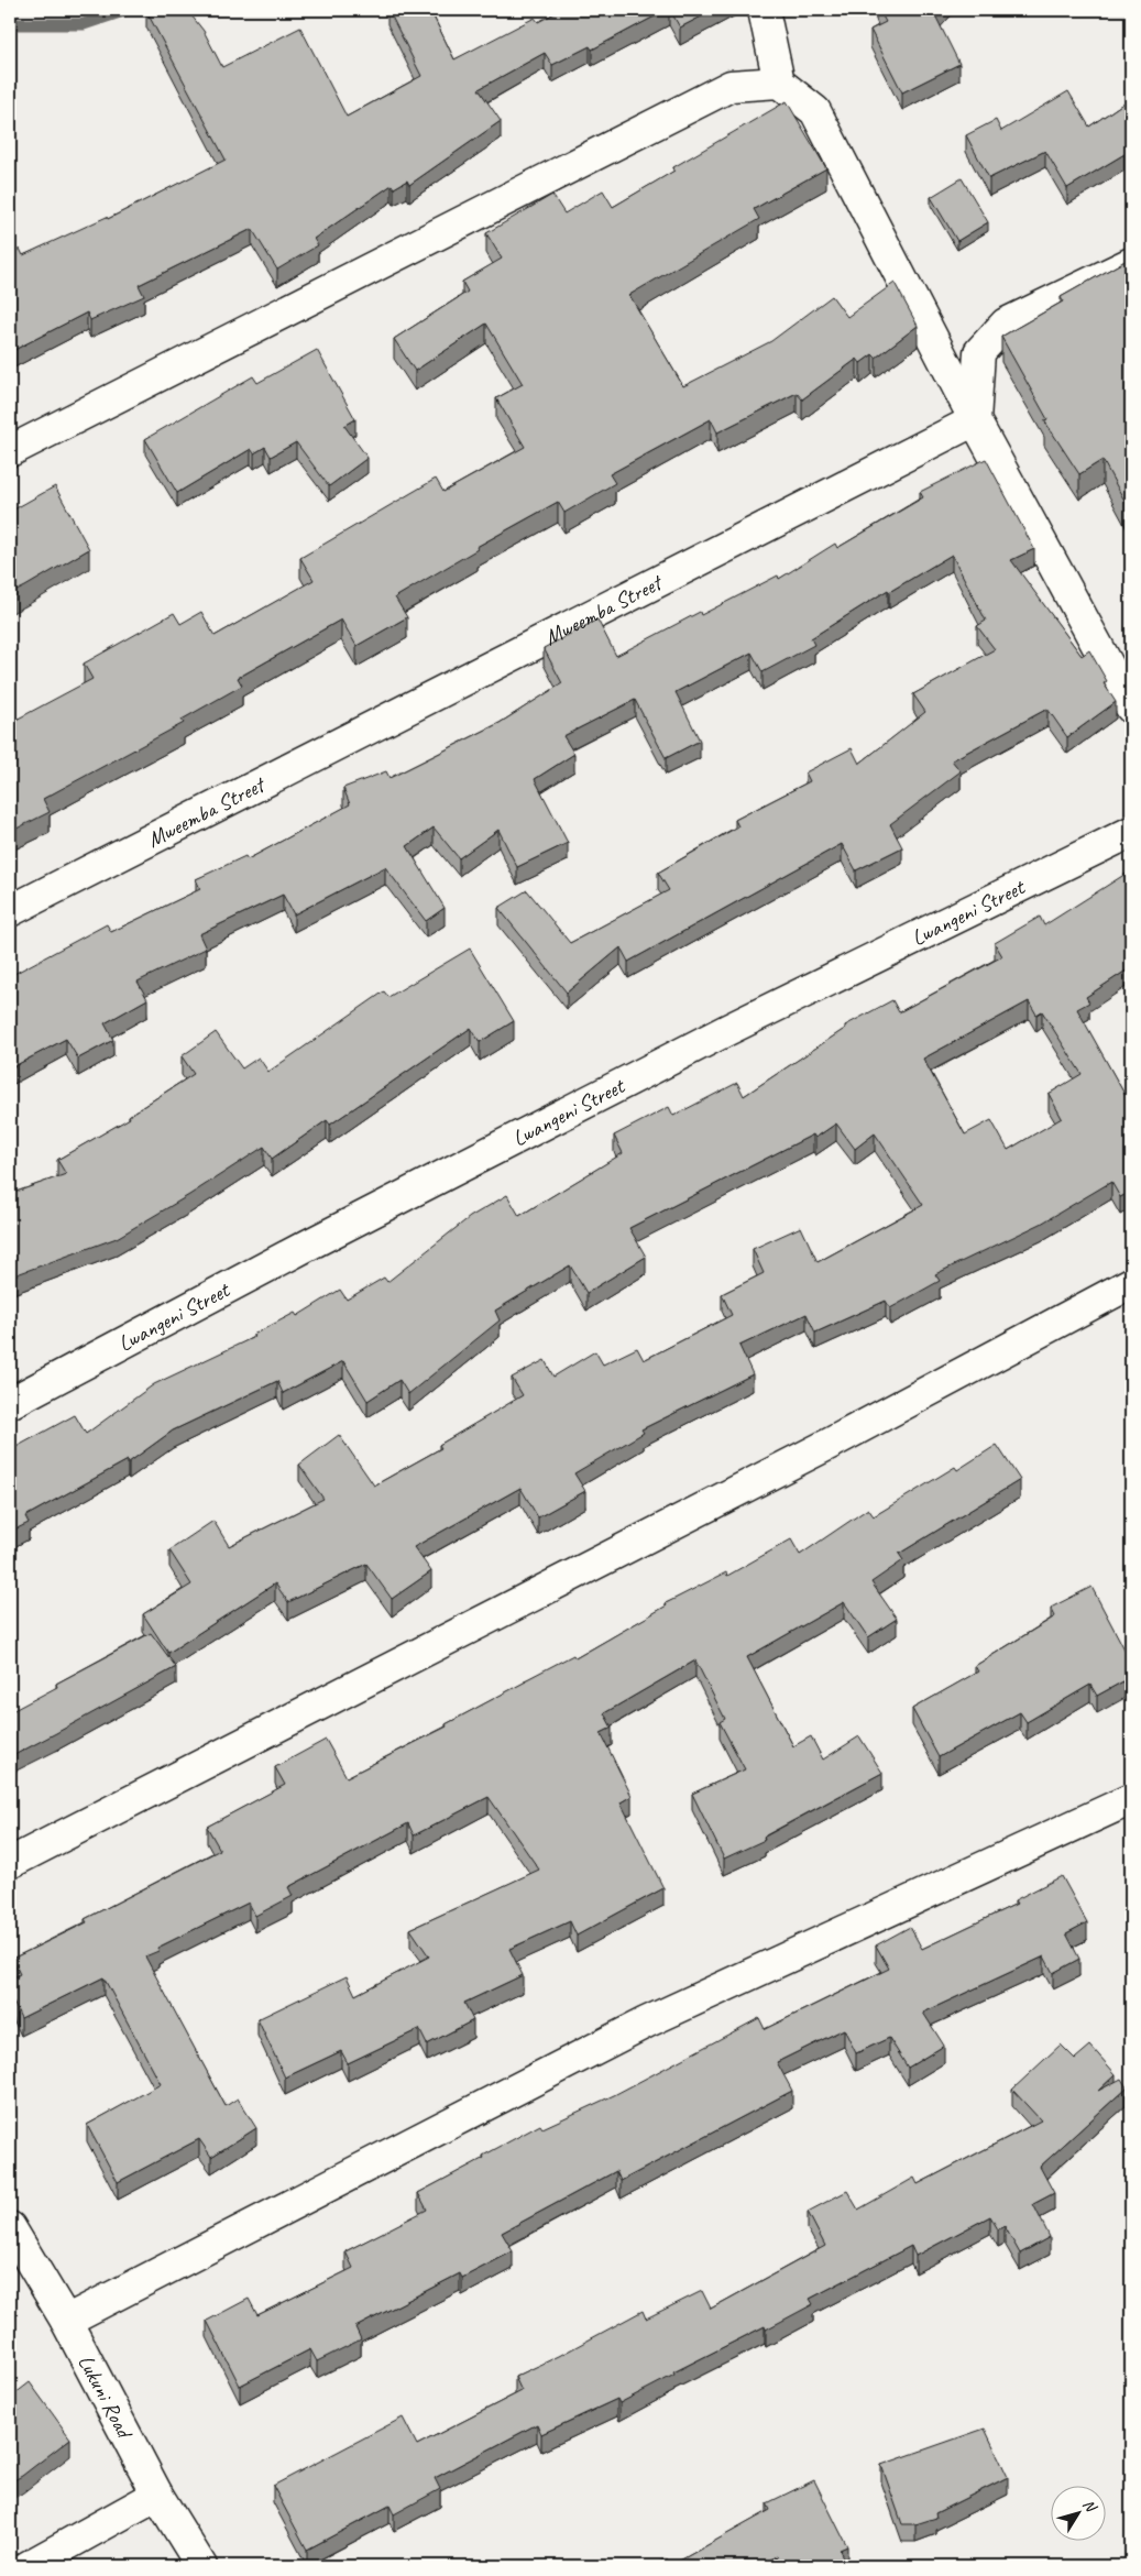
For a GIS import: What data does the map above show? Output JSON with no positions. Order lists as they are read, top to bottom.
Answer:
{
  "streets": {
    "street": ["Mweemba Street", "Lwangeni Street", "Lukuni Road"]
  },
  "north": "top right"
}
